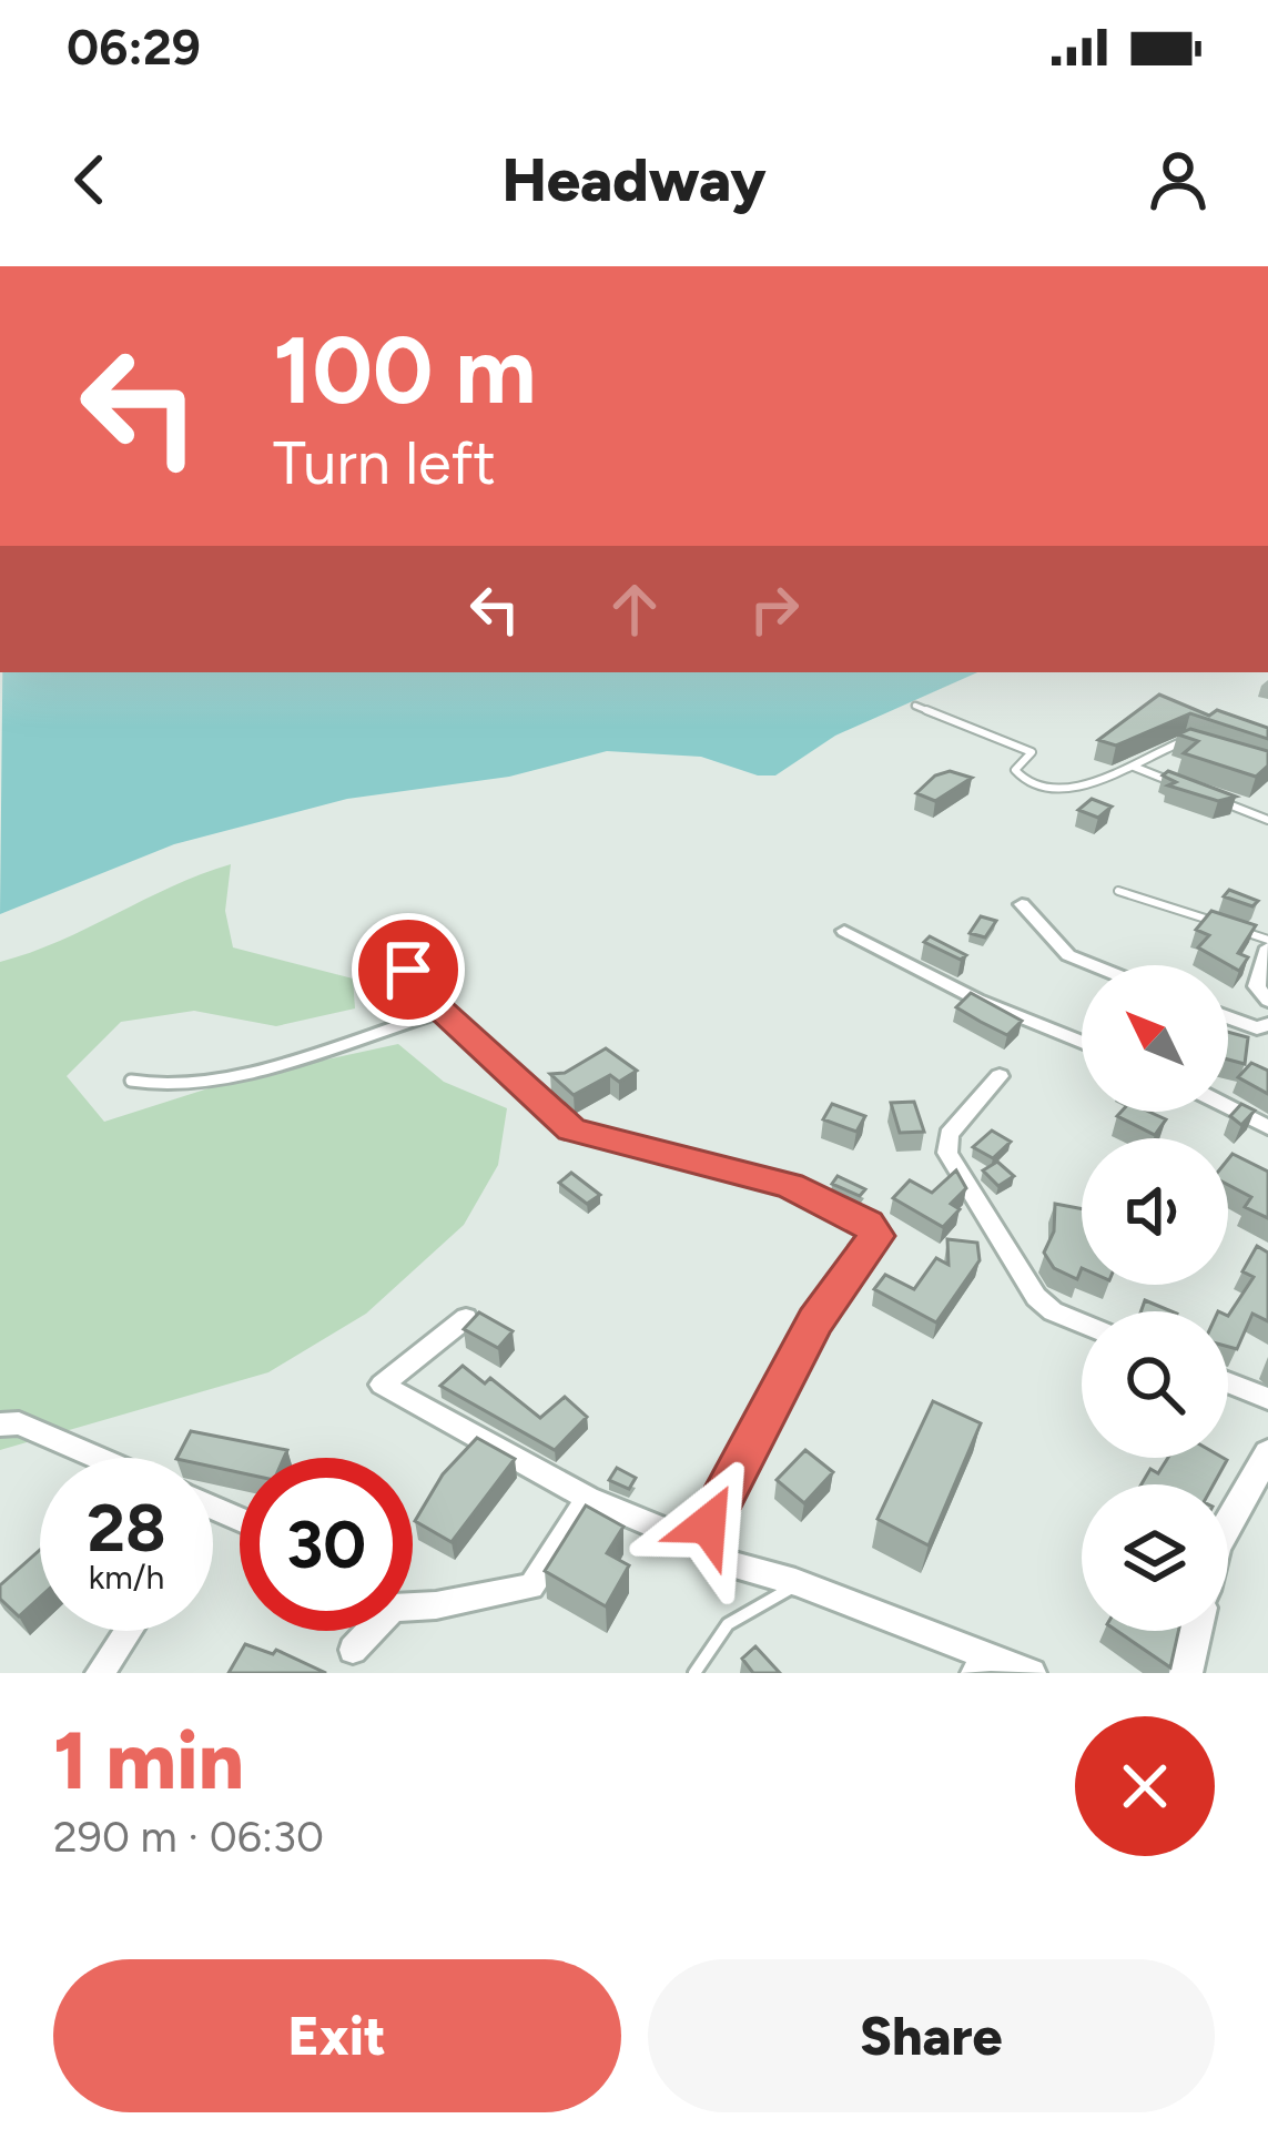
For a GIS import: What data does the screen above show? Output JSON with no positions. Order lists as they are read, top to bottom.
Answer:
{
  "north": "top left",
  "page": {
    "status": "06:29",
    "header": "Headway",
    "turn": ["100 m", "Turn left"],
    "speed": "28 km/h",
    "limit": "30",
    "heading": ["1 min", "290 m · 06:30"],
    "buttons": ["Exit", "Share"]
  }
}
